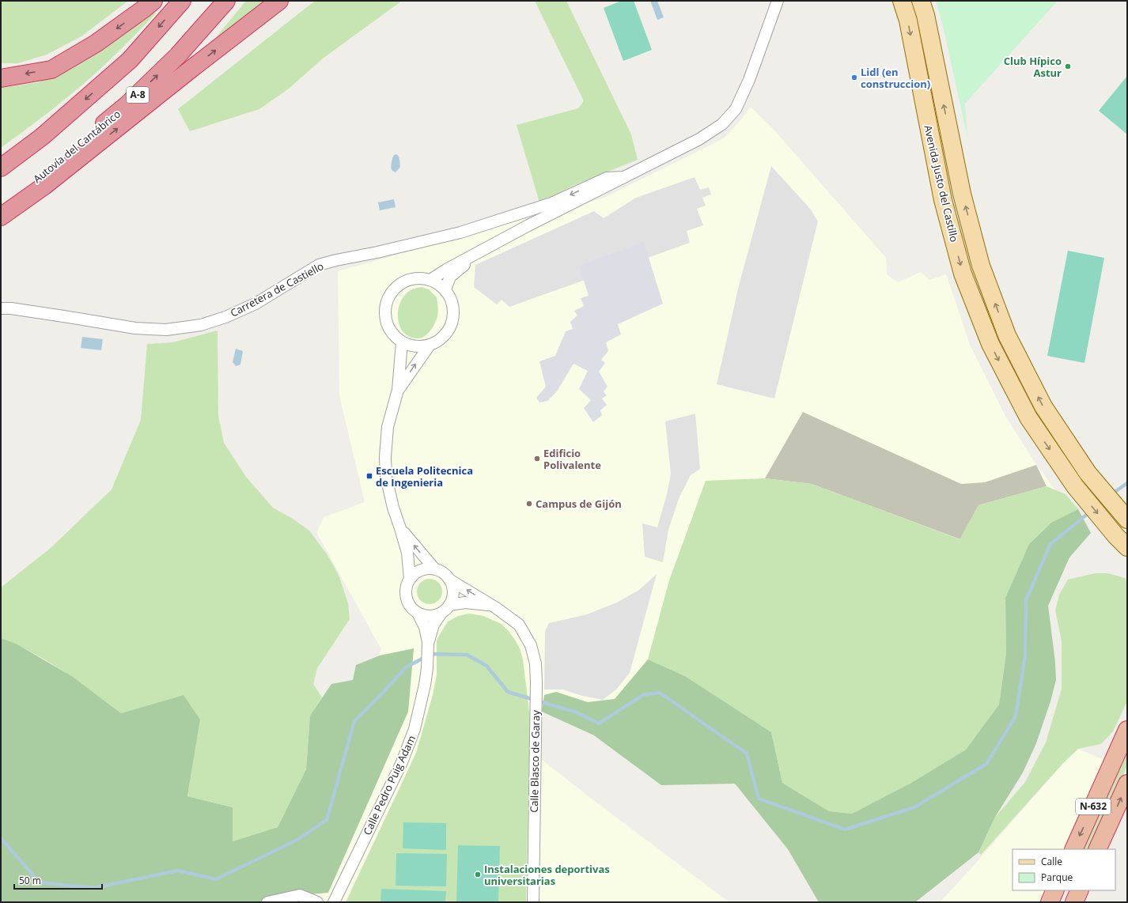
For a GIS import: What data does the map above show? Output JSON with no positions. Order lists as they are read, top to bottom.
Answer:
{
  "streets": {
    "highway": ["A-8", "Autovía del Cantábrico", "N-632"],
    "main road": ["Avenida Justo del Castillo"],
    "street": ["Carretera de Castiello", "Calle Blasco de Garay", "Calle Pedro Puig Adam"]
  },
  "places": {
    "other": [
      "Club Hípico Astur",
      "Lidl (en construccion)",
      "Edificio Polivalente",
      "Campus de Gijón",
      "Instalaciones deportivas universitarias"
    ],
    "transit": ["Escuela Politecnica de Ingenieria"]
  },
  "legend": ["Calle", "Parque"],
  "scale_bar": "50 m"
}
